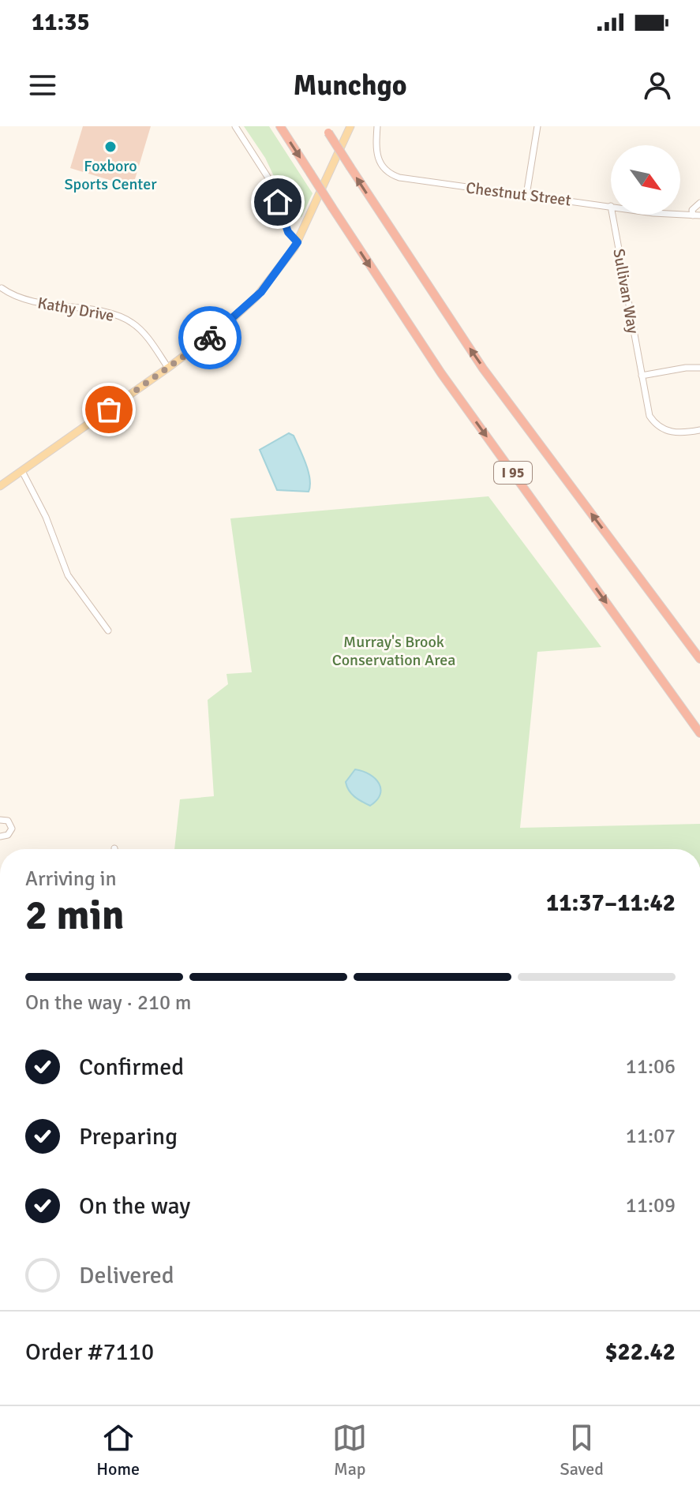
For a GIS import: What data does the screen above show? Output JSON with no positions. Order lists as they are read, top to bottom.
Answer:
{
  "streets": {
    "highway": ["I 95"],
    "street": ["Chestnut Street", "Sullivan Way", "Kathy Drive"]
  },
  "parks": ["Murray's Brook Conservation Area"],
  "places": ["Foxboro Sports Center"],
  "north": "bottom right",
  "page": {
    "status": "11:35",
    "header": "Munchgo",
    "heading": ["2 min", "Arriving in", "11:37–11:42"],
    "panel": ["Order #7110", "$22.42"],
    "bar": "On the way · 210 m",
    "list": [
      ["Confirmed", "11:06"],
      ["Preparing", "11:07"],
      ["On the way", "11:09"],
      "Delivered"
    ],
    "tabs": ["Home", "Map", "Saved"]
  }
}
